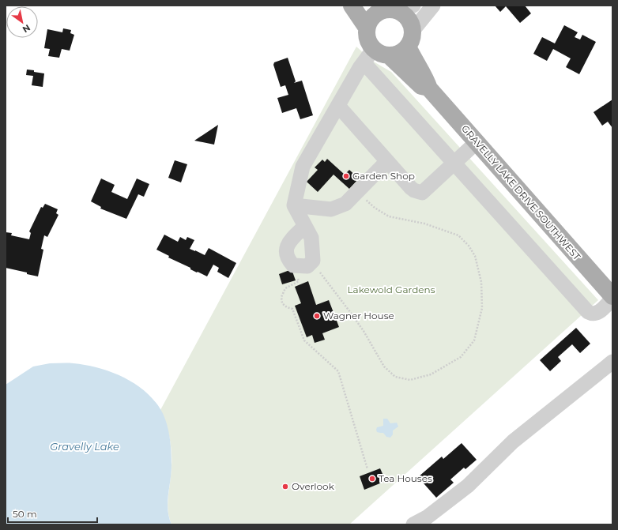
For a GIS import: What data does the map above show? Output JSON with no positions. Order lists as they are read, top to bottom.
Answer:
{
  "streets": {
    "main road": ["GRAVELLY LAKE DRIVE SOUTHWEST"]
  },
  "water": ["Gravelly Lake"],
  "parks": ["Lakewold Gardens"],
  "places": [
    "Garden Shop",
    "Wagner House",
    "Tea Houses",
    "Overlook"
  ],
  "scale_bar": "50 m",
  "north": "bottom right"
}
